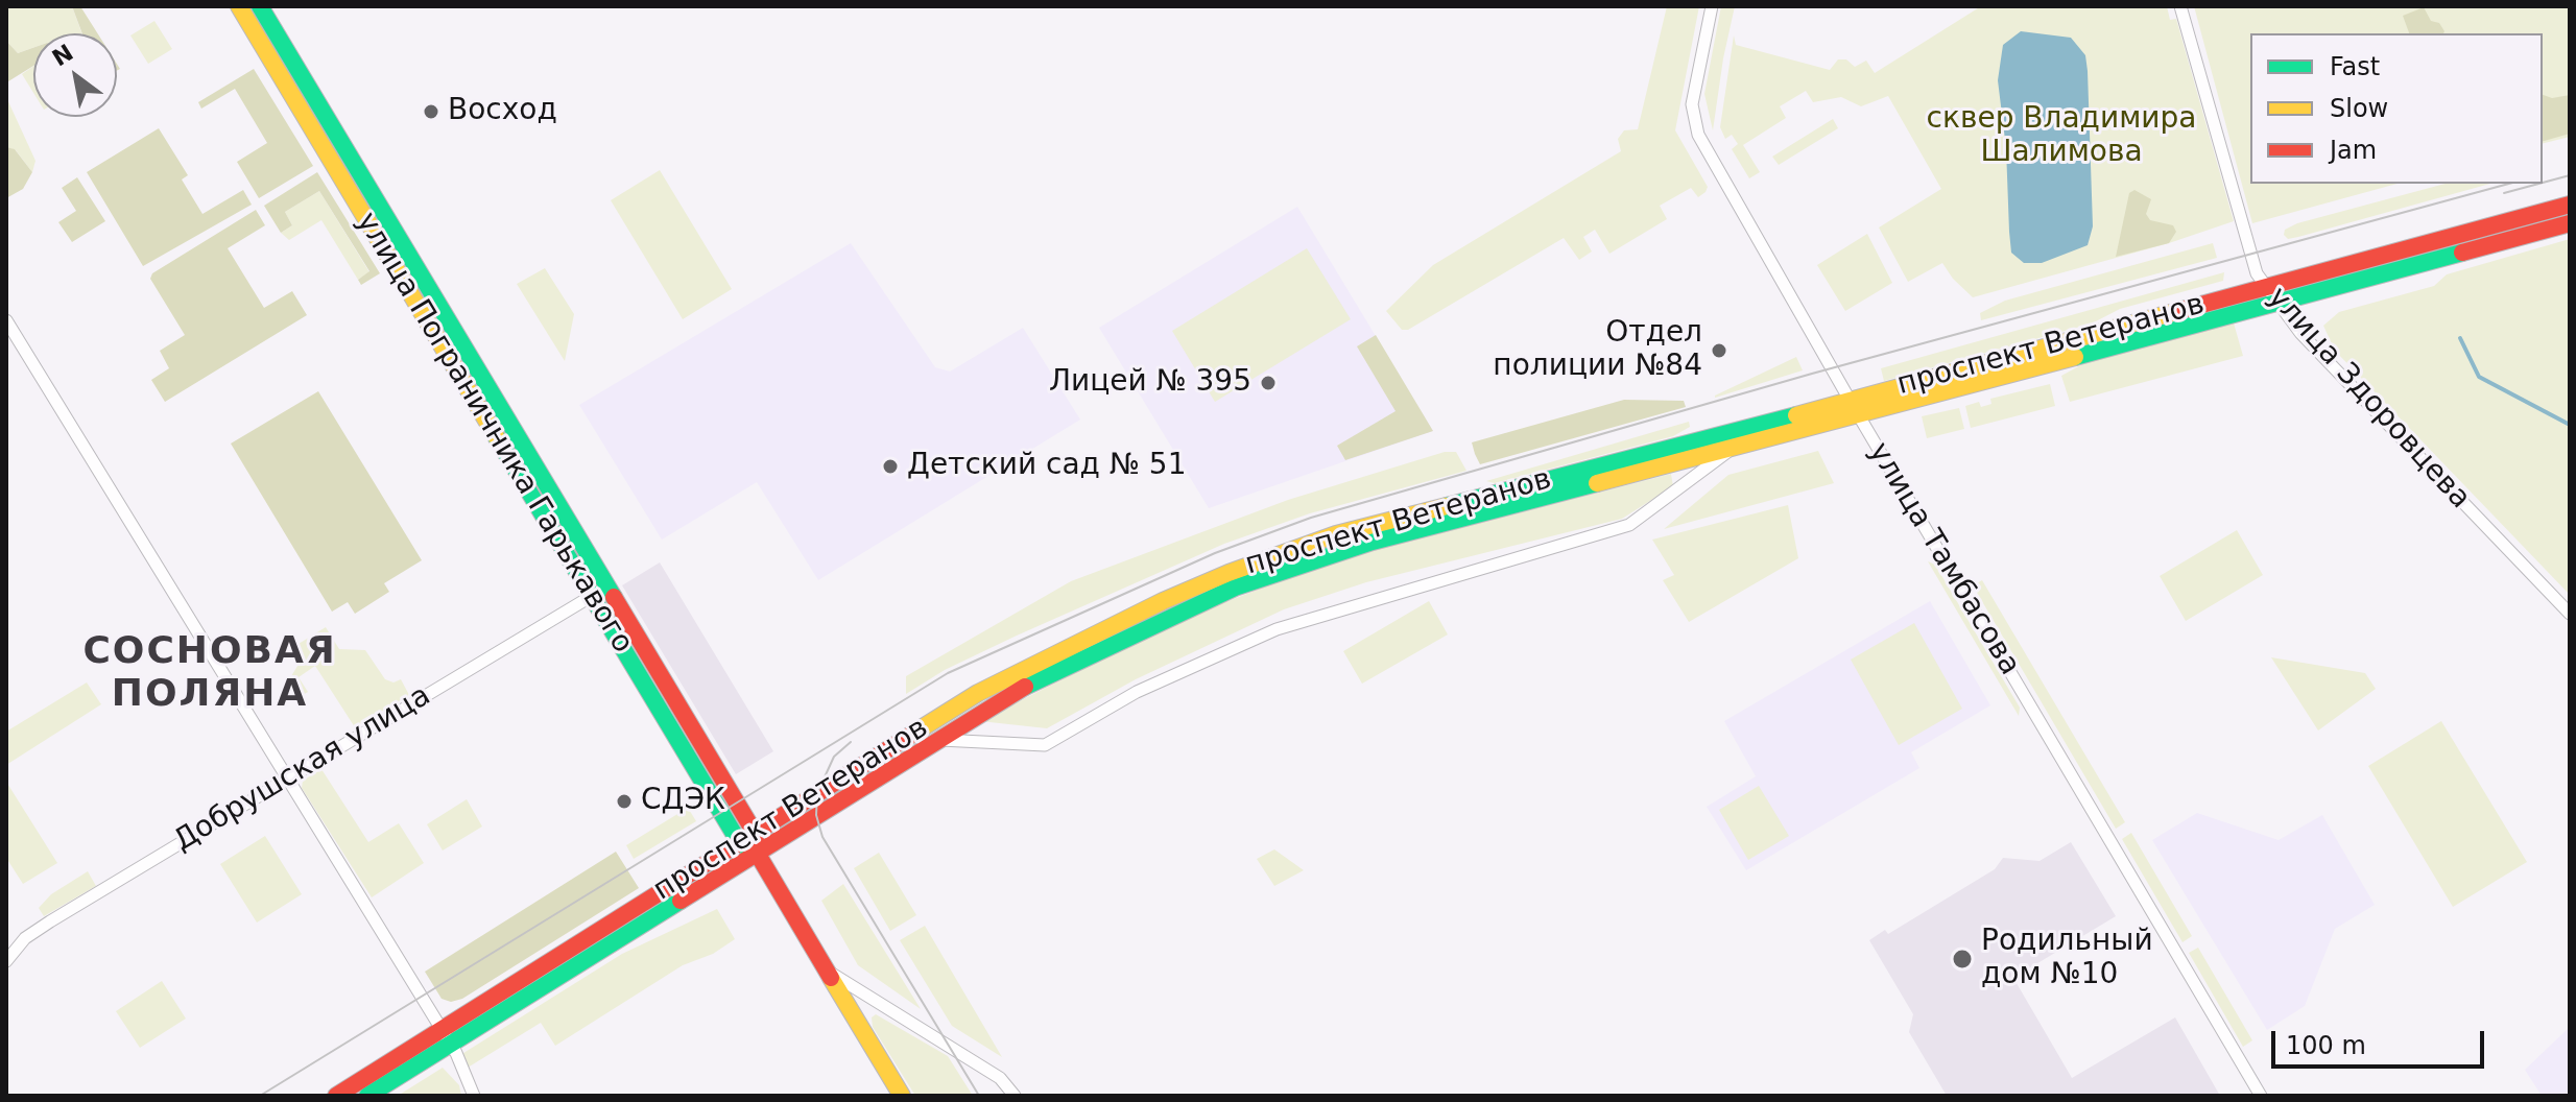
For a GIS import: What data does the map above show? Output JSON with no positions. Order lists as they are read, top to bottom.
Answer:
{
  "streets": {
    "main road": ["проспект Ветеранов", "улица Пограничника Гарькавого"],
    "street": ["улица Здоровцева", "улица Тамбасова", "Добрушская улица"]
  },
  "crossings": [
    ["проспект Ветеранов", "улица Здоровцева"],
    ["проспект Ветеранов", "улица Пограничника Гарькавого"],
    ["проспект Ветеранов", "улица Тамбасова"],
    ["улица Пограничника Гарькавого", "Добрушская улица"]
  ],
  "districts": ["СОСНОВАЯ ПОЛЯНА"],
  "parks": ["сквер Владимира Шалимова"],
  "places": [
    "Восход",
    "Отдел полиции №84",
    "Лицей № 395",
    "Детский сад № 51",
    "СДЭК",
    "Родильный дом №10"
  ],
  "legend": ["Fast", "Slow", "Jam"],
  "scale_bar": "100 m",
  "north": "top left"
}
